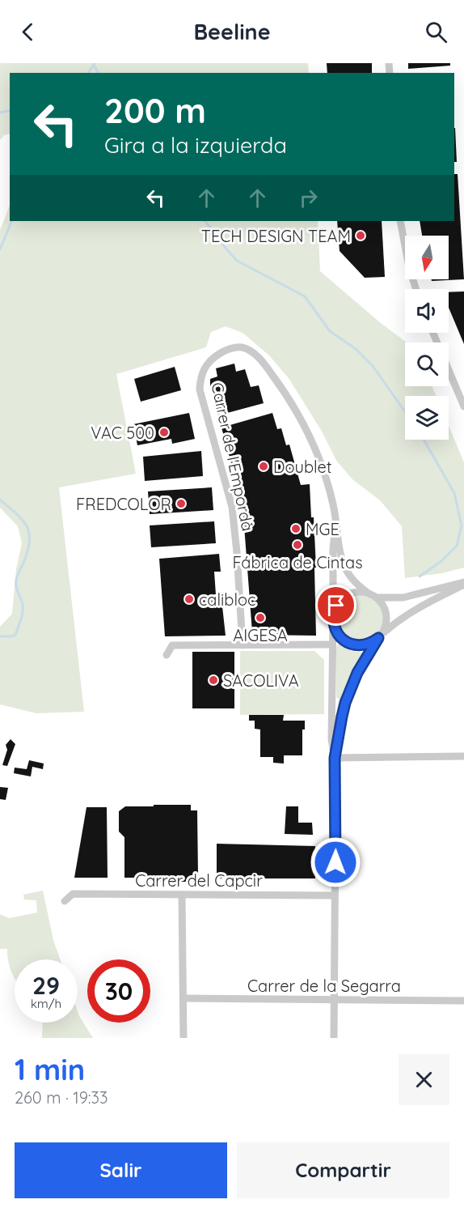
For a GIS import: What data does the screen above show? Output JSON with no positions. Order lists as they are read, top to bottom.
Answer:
{
  "streets": {
    "street": ["Carrer de l'Empordà", "Carrer del Capcir", "Carrer de la Segarra"]
  },
  "places": [
    "TECH DESIGN TEAM",
    "VAC 500",
    "Doublet",
    "FREDCOLOR",
    "MGE",
    "Fábrica de Cintas",
    "calibloc",
    "AIGESA",
    "SACOLIVA"
  ],
  "north": "bottom",
  "page": {
    "header": "Beeline",
    "turn": ["200 m", "Gira a la izquierda"],
    "speed": "29 km/h",
    "limit": "30",
    "heading": ["1 min", "260 m · 19:33"],
    "buttons": ["Salir", "Compartir"]
  }
}
